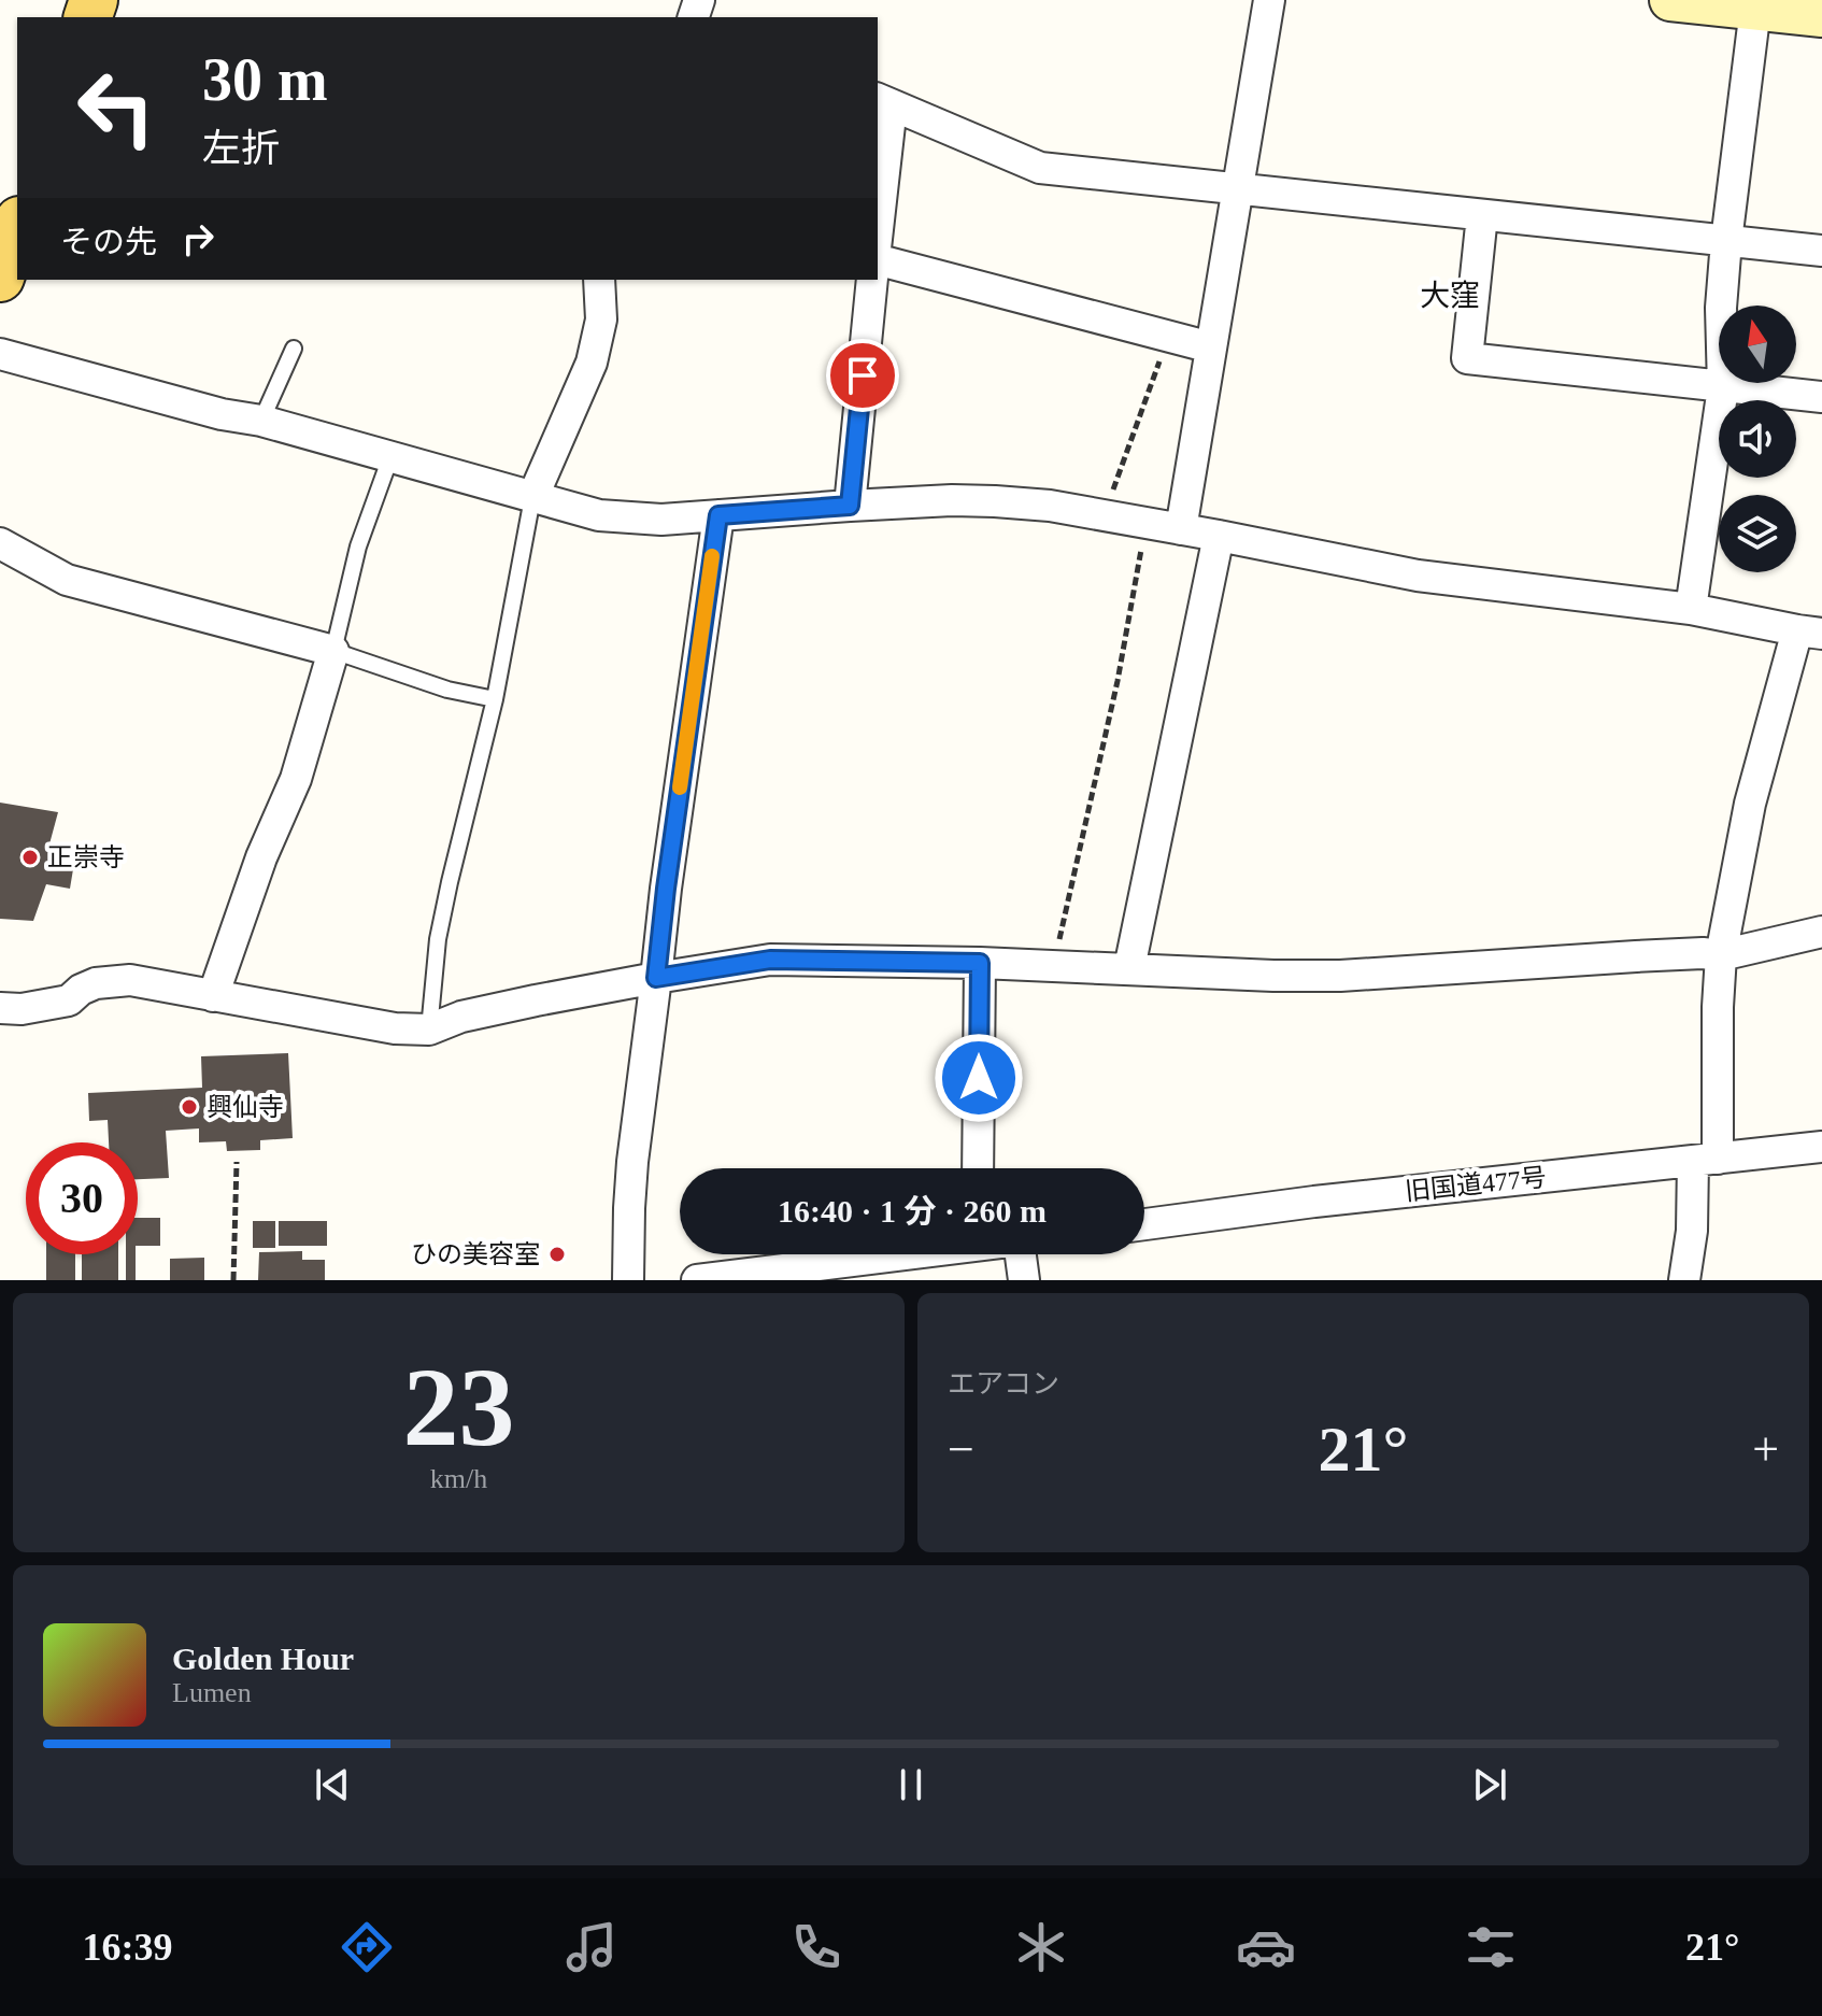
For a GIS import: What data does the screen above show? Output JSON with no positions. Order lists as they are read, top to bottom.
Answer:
{
  "streets": {
    "street": ["旧国道477号"]
  },
  "districts": ["大窪"],
  "places": ["正崇寺", "興仙寺", "ひの美容室"],
  "north": "top",
  "page": {
    "turn": ["30 m", "左折"],
    "then": "その先",
    "limit": "30",
    "trip": "16:40 · 1 分 · 260 m",
    "tile": [
      ["23", "km/h"],
      "エアコン"
    ],
    "heat": ["−", "21°", "+"],
    "song": ["Golden Hour", "Lumen"],
    "tabs": ["16:39", "21°"]
  }
}
